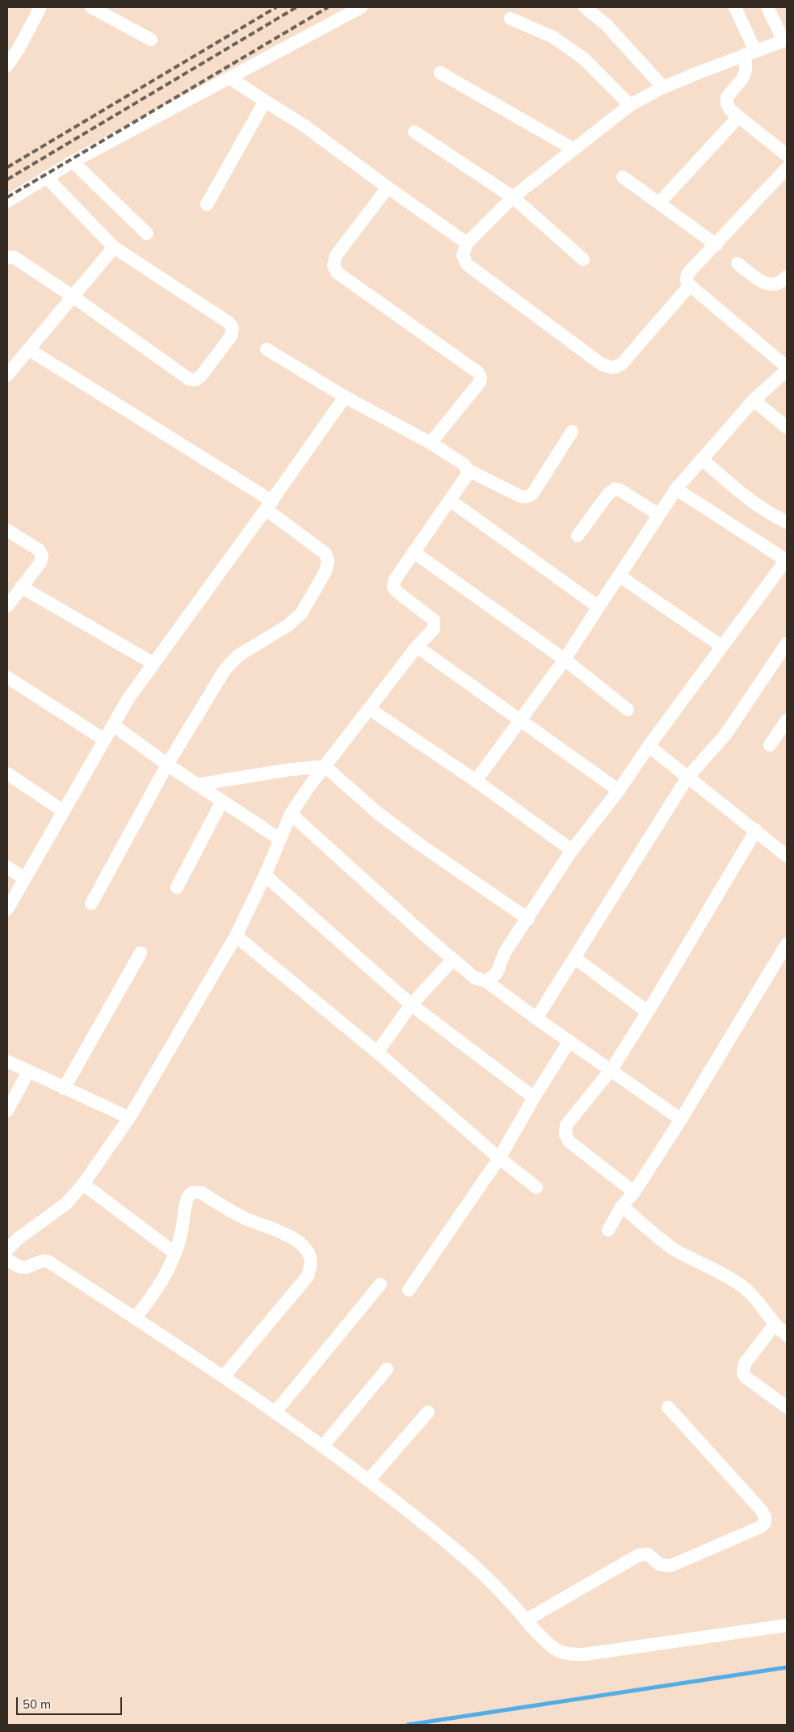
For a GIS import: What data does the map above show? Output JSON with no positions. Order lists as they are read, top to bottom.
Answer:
{
  "scale_bar": "50 m"
}
